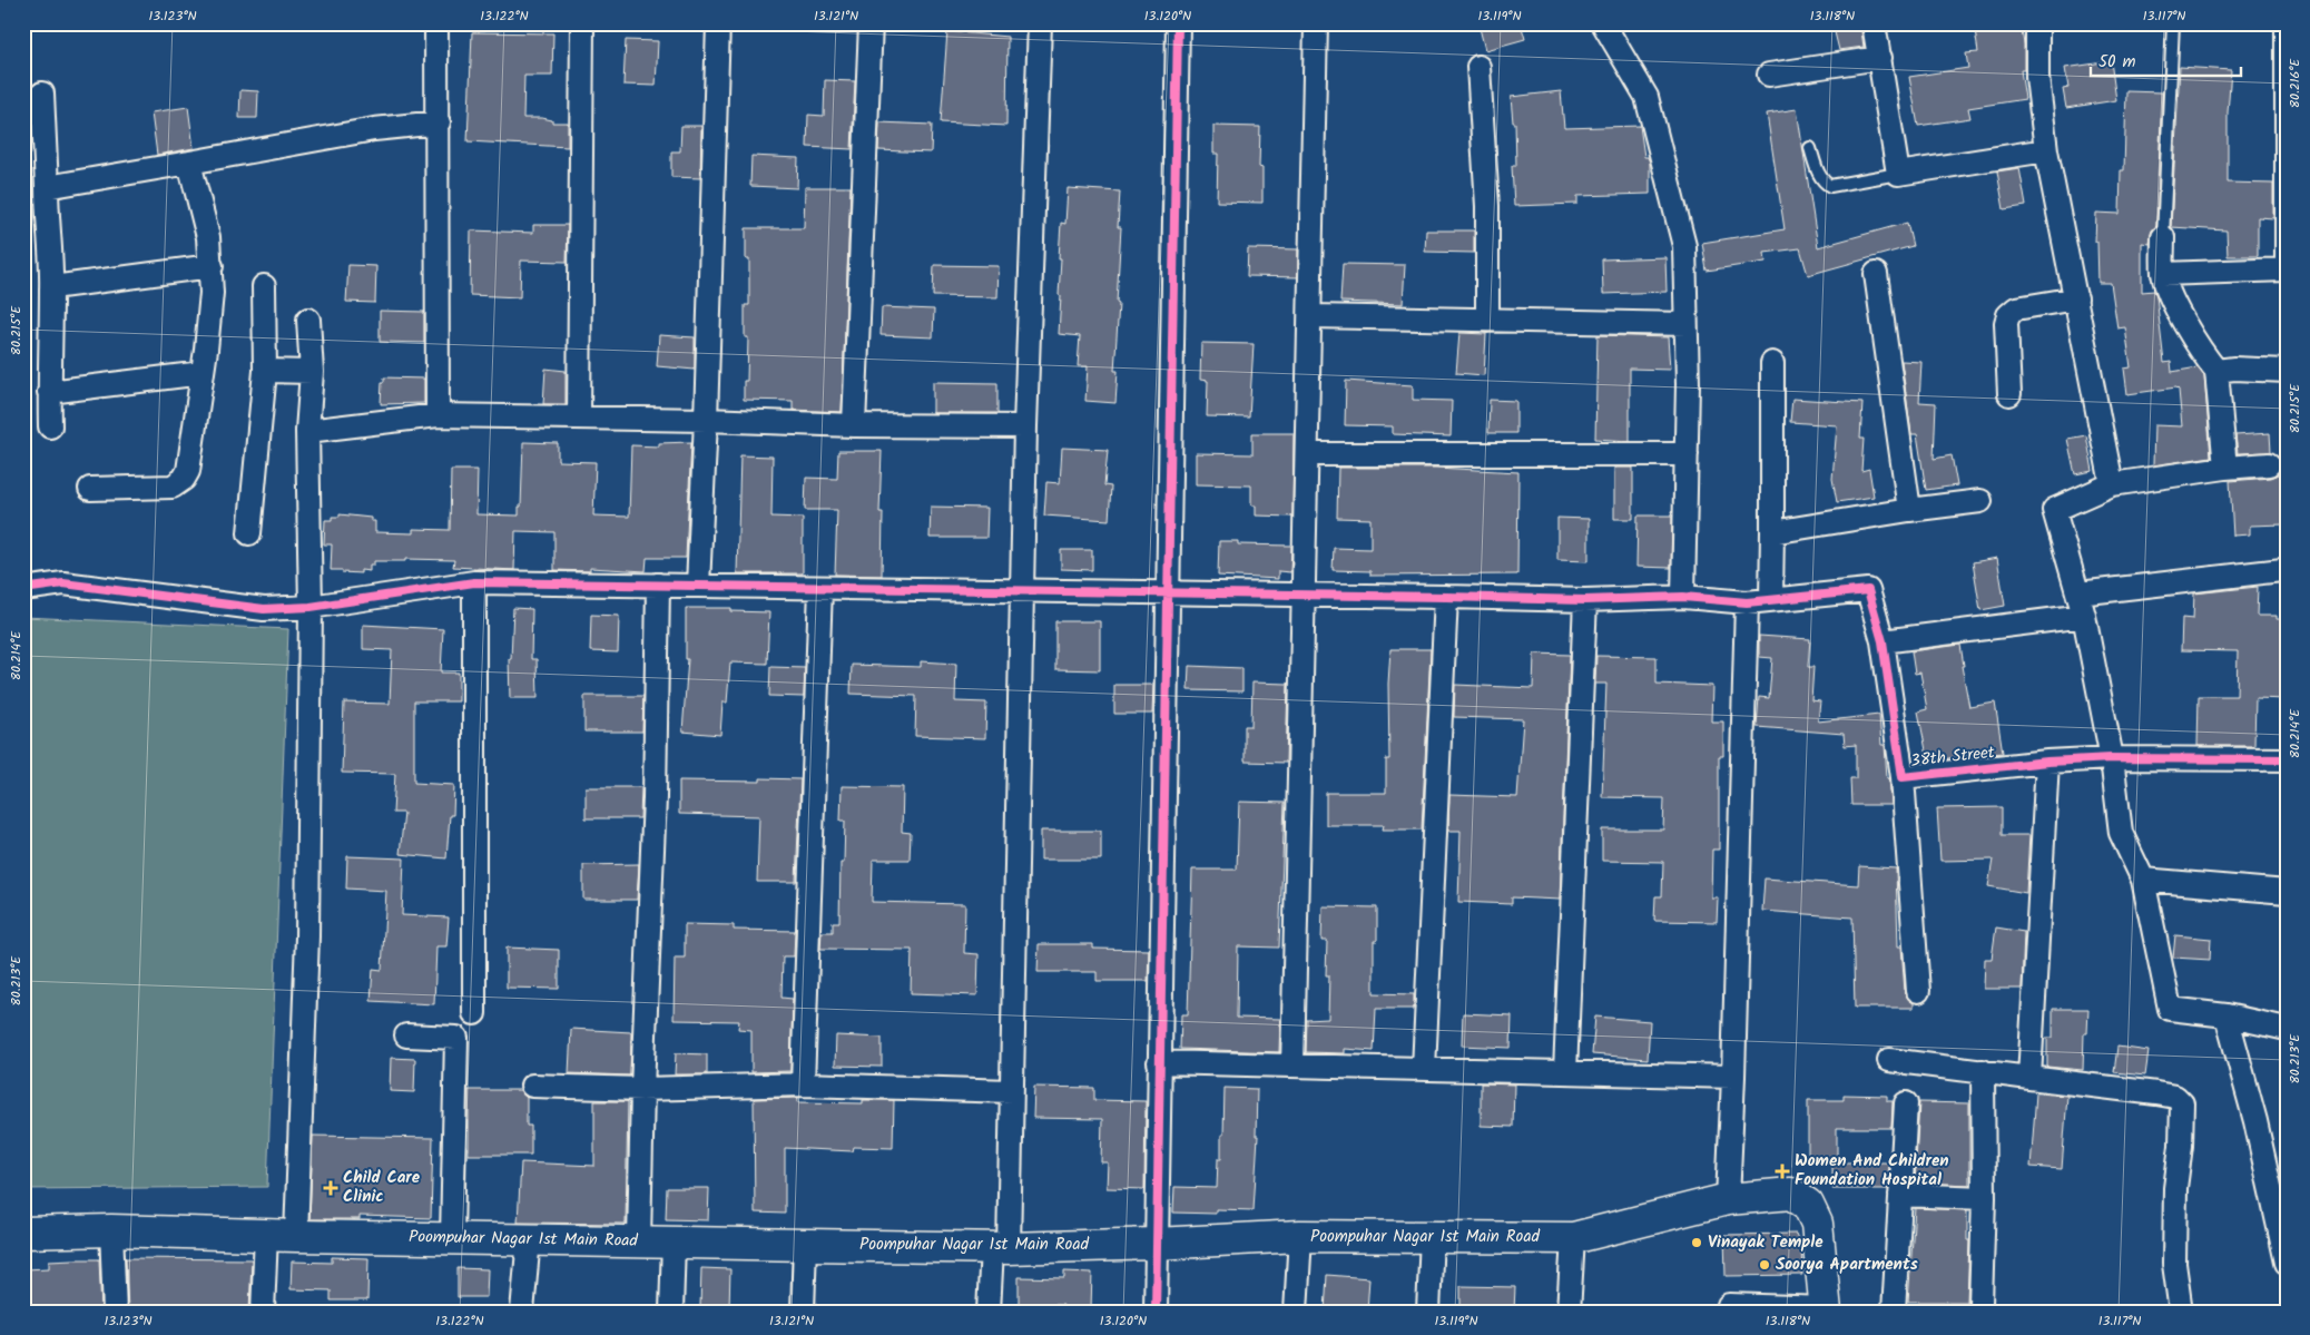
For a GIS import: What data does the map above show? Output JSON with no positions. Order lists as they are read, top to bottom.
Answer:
{
  "streets": {
    "main road": ["Poompuhar Nagar 1st Main Road"],
    "street": ["38th Street"]
  },
  "places": {
    "health": ["Women And Children Foundation Hospital", "Child Care Clinic"],
    "other": ["Vinayak Temple", "Soorya Apartments"]
  },
  "scale_bar": "50 m",
  "coordinates": [
    "13.123°N",
    "13.122°N",
    "13.121°N",
    "13.120°N",
    "13.119°N",
    "13.118°N",
    "13.117°N",
    "80.216°E",
    "80.215°E",
    "80.214°E",
    "80.213°E"
  ]
}
